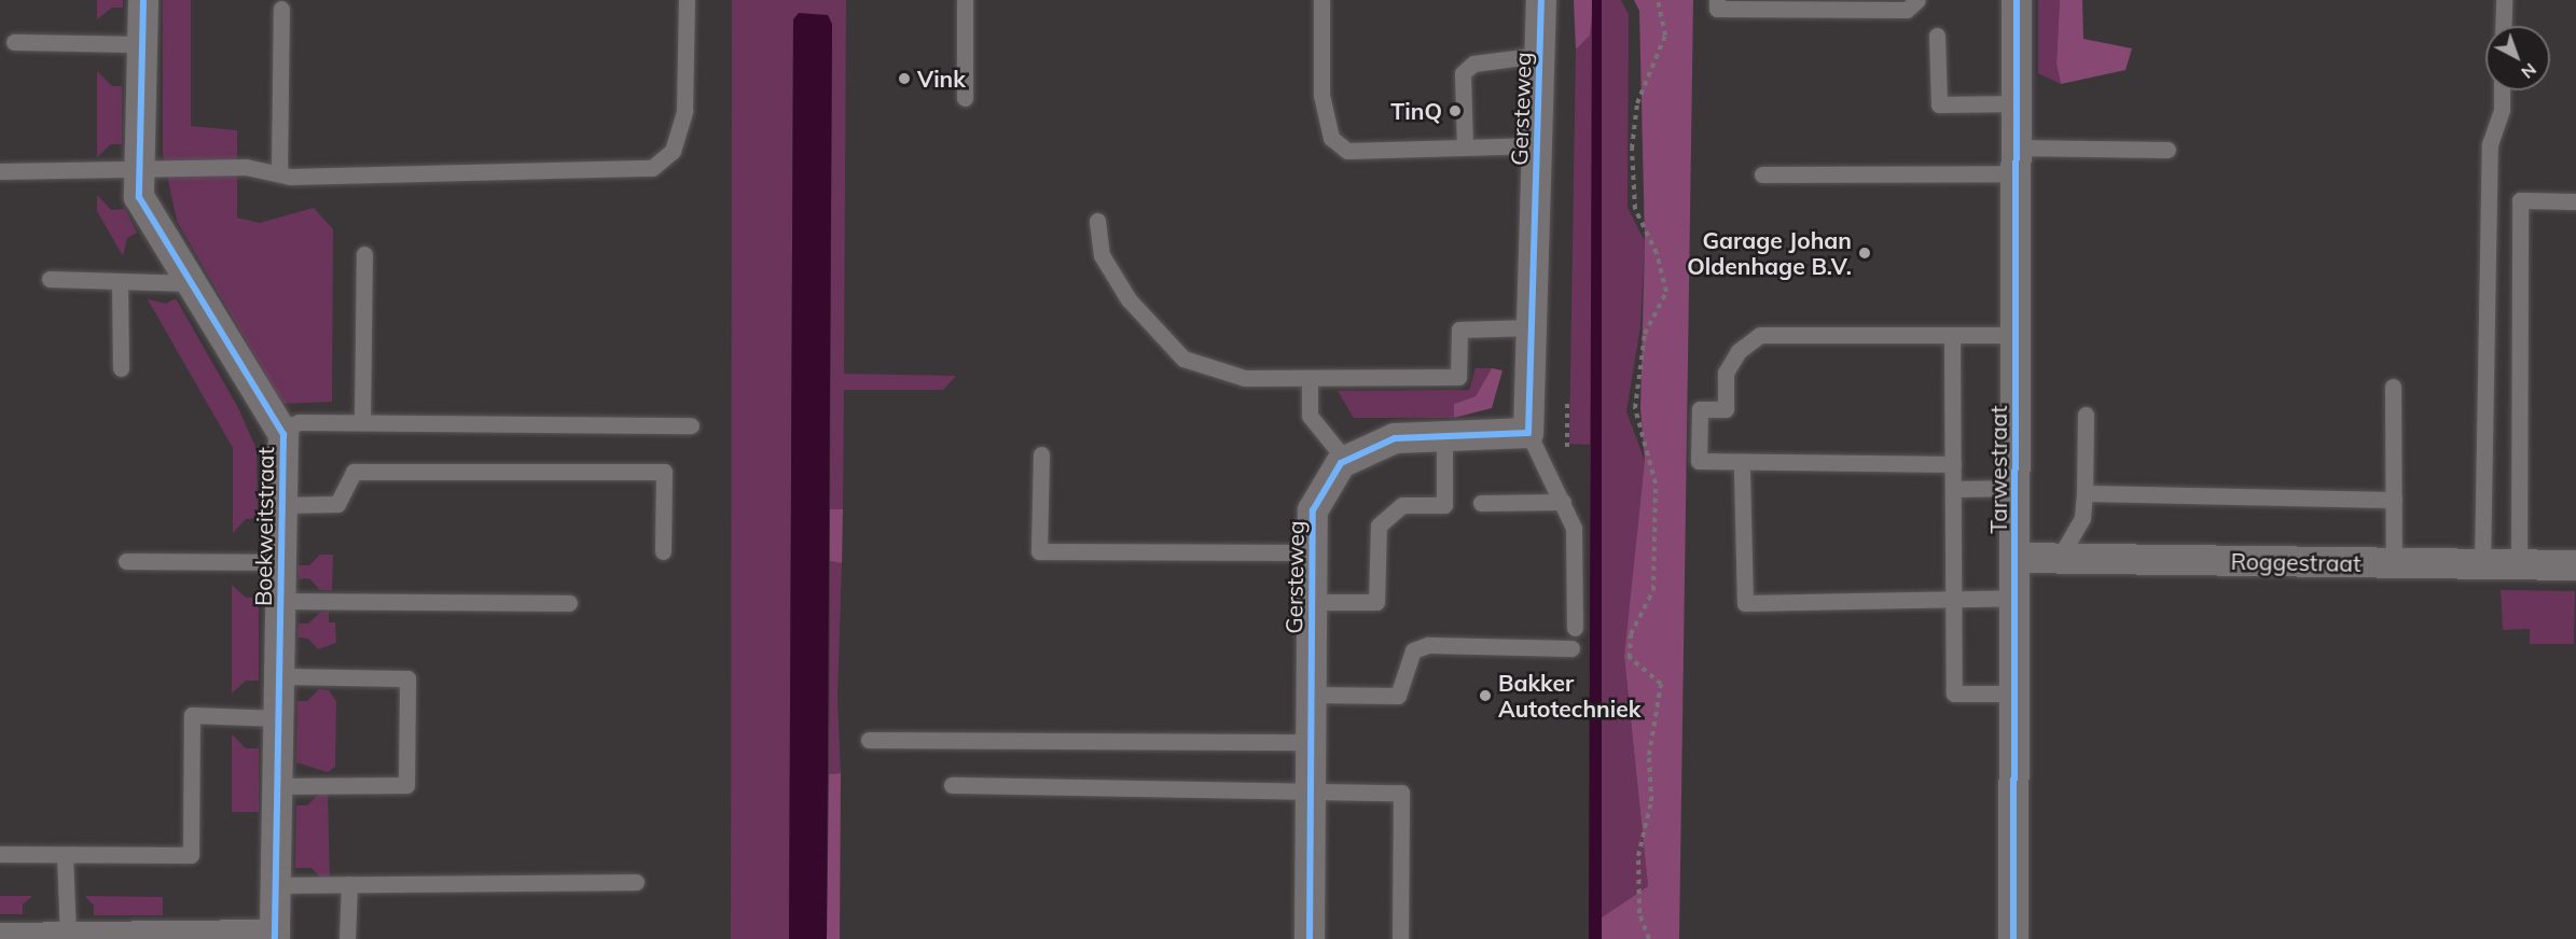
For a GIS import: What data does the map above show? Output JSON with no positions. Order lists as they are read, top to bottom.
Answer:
{
  "streets": {
    "street": [
      "Gersteweg",
      "Tarwestraat",
      "Boekweitstraat",
      "Roggestraat"
    ]
  },
  "crossings": [
    ["Tarwestraat", "Roggestraat"]
  ],
  "places": [
    "Vink",
    "TinQ",
    "Garage Johan Oldenhage B.V.",
    "Bakker Autotechniek"
  ],
  "north": "bottom right"
}
